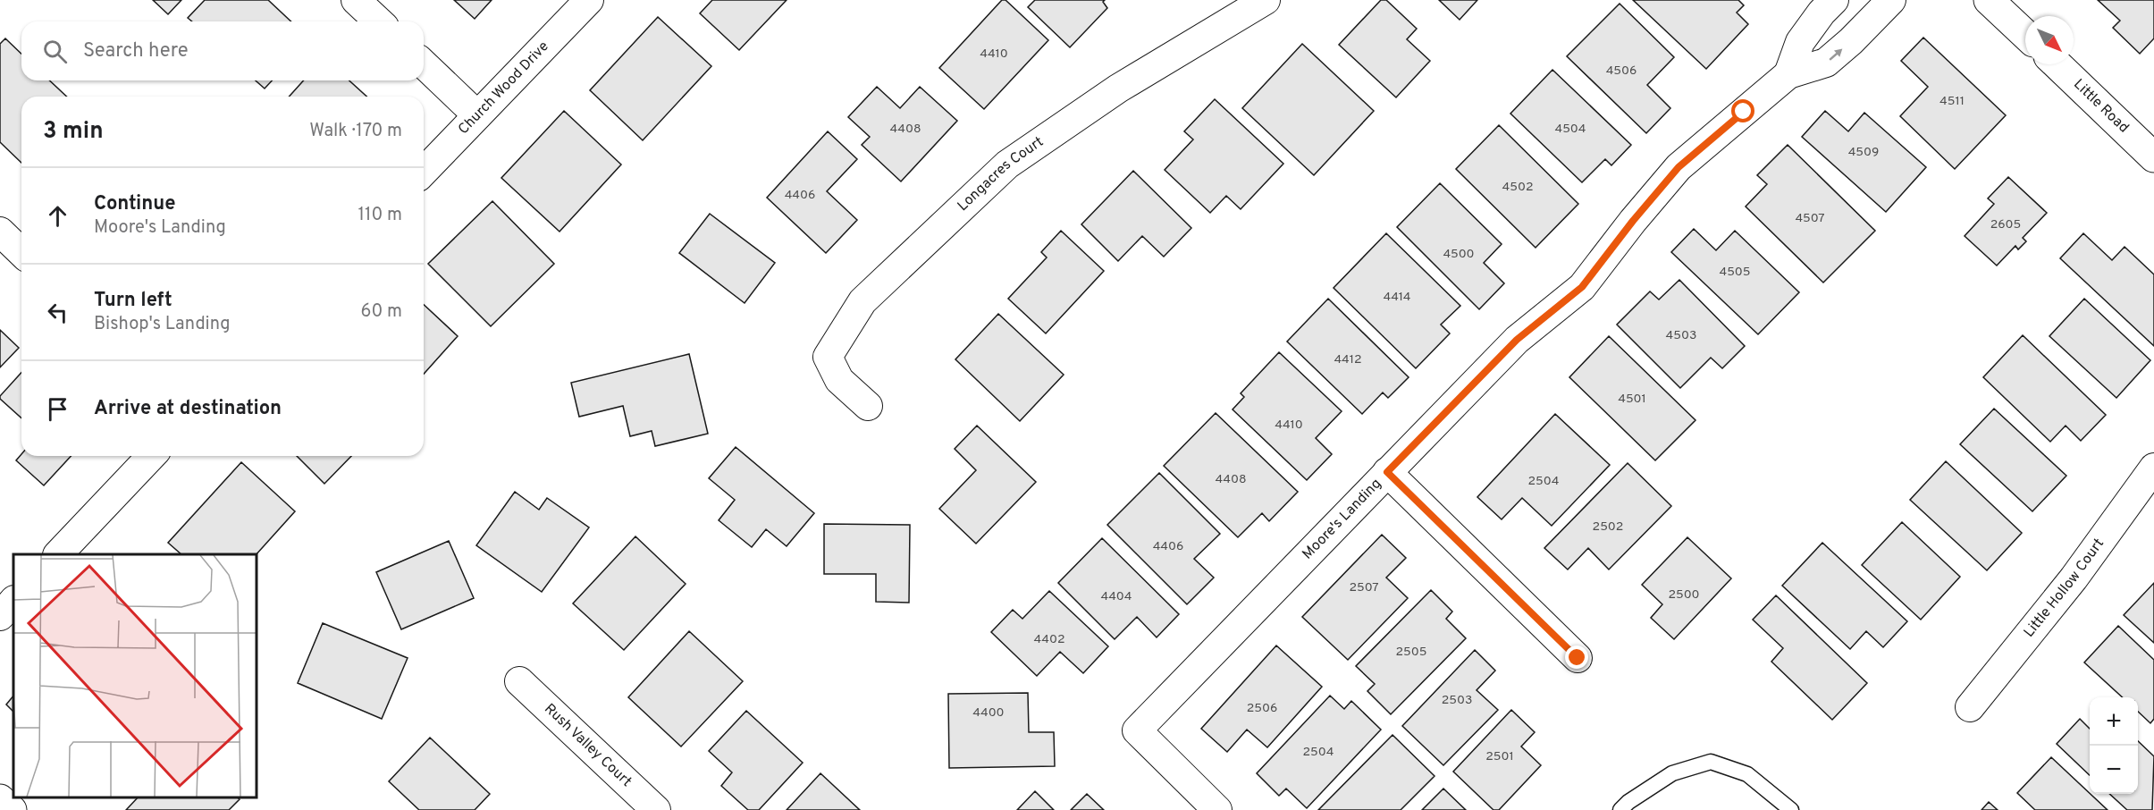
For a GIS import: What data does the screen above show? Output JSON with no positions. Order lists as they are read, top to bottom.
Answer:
{
  "streets": {
    "street": [
      "Church Wood Drive",
      "Little Road",
      "Longacres Court",
      "Moore's Landing",
      "Little Hollow Court",
      "Rush Valley Court"
    ]
  },
  "house_numbers": [
    "4410",
    "4506",
    "4511",
    "4408",
    "4504",
    "4509",
    "4502",
    "4406",
    "4507",
    "2605",
    "4500",
    "4505",
    "4414",
    "4503",
    "4412",
    "4501",
    "4410",
    "4408",
    "2504",
    "2502",
    "4406",
    "2507",
    "2500",
    "4404",
    "4402",
    "2505",
    "2503",
    "2506",
    "4400",
    "2504",
    "2501"
  ],
  "north": "bottom right",
  "page": {
    "search": "Search here",
    "heading": ["3 min", "Walk · 170 m"],
    "list": [
      ["Continue", "Moore's Landing", "110 m"],
      ["Turn left", "Bishop's Landing", "60 m"],
      "Arrive at destination"
    ],
    "map_buttons": ["+", "−"]
  }
}
